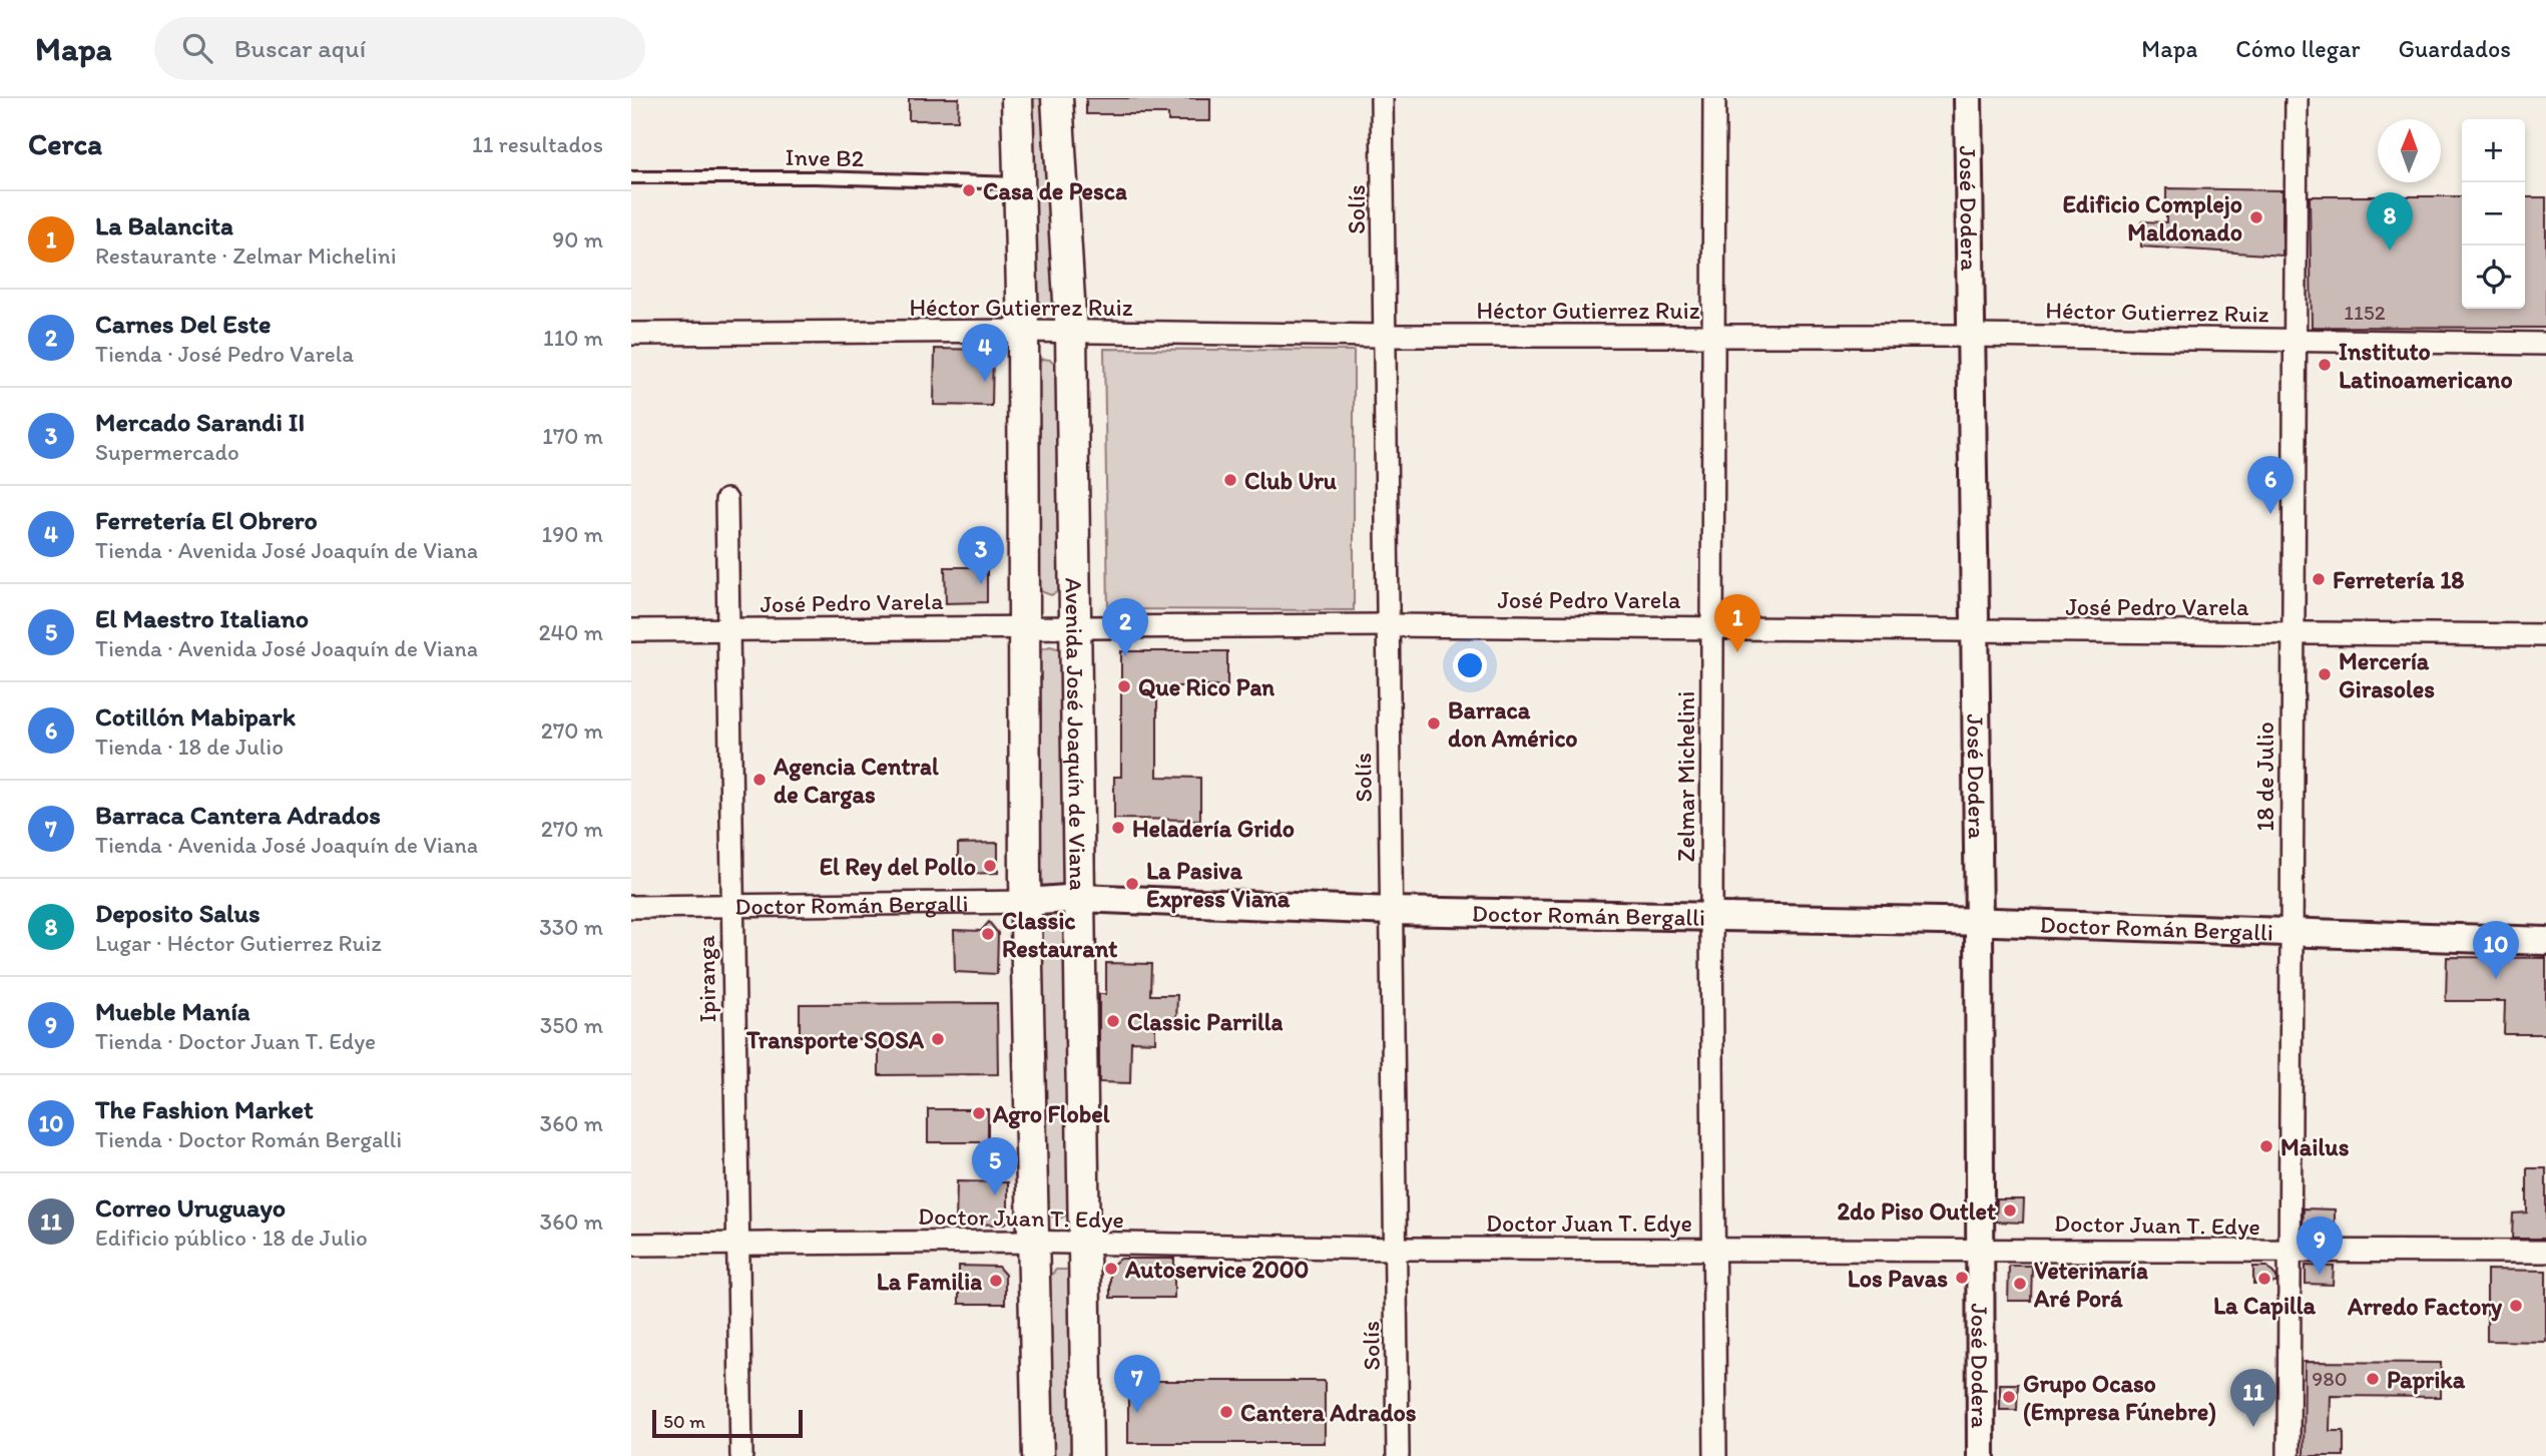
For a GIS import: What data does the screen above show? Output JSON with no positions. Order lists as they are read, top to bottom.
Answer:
{
  "streets": {
    "main road": ["Avenida José Joaquín de Viana"],
    "street": [
      "Solís",
      "José Dodera",
      "Héctor Gutierrez Ruiz",
      "José Pedro Varela",
      "Zelmar Michelini",
      "18 de Julio",
      "Doctor Román Bergalli",
      "Ipiranga",
      "Doctor Juan T. Edye"
    ],
    "lane": ["Inve B2"]
  },
  "crossings": [
    ["Inve B2", "Avenida José Joaquín de Viana"],
    ["Solís", "Héctor Gutierrez Ruiz"],
    ["Solís", "José Pedro Varela"],
    ["Solís", "Doctor Román Bergalli"],
    ["Solís", "Doctor Juan T. Edye"],
    ["José Dodera", "Héctor Gutierrez Ruiz"],
    ["José Dodera", "José Pedro Varela"],
    ["José Dodera", "Doctor Román Bergalli"],
    ["José Dodera", "Doctor Juan T. Edye"],
    ["Héctor Gutierrez Ruiz", "Avenida José Joaquín de Viana"],
    ["Héctor Gutierrez Ruiz", "Zelmar Michelini"],
    ["Héctor Gutierrez Ruiz", "18 de Julio"],
    ["José Pedro Varela", "Avenida José Joaquín de Viana"],
    ["José Pedro Varela", "Zelmar Michelini"],
    ["José Pedro Varela", "18 de Julio"],
    ["José Pedro Varela", "Ipiranga"],
    ["Avenida José Joaquín de Viana", "Doctor Román Bergalli"],
    ["Avenida José Joaquín de Viana", "Doctor Juan T. Edye"],
    ["Zelmar Michelini", "Doctor Román Bergalli"],
    ["Zelmar Michelini", "Doctor Juan T. Edye"],
    ["18 de Julio", "Doctor Román Bergalli"],
    ["18 de Julio", "Doctor Juan T. Edye"],
    ["Doctor Román Bergalli", "Ipiranga"],
    ["Ipiranga", "Doctor Juan T. Edye"]
  ],
  "places": [
    "Casa de Pesca",
    "Edificio Complejo Maldonado",
    "Instituto Latinoamericano",
    "Club Uru",
    "Ferretería 18",
    "Mercería Girasoles",
    "Que Rico Pan",
    "Barraca don Américo",
    "Agencia Central de Cargas",
    "Heladería Grido",
    "El Rey del Pollo",
    "La Pasiva Express Viana",
    "Classic Restaurant",
    "Classic Parrilla",
    "Transporte SOSA",
    "Agro Flobel",
    "Mailus",
    "2do Piso Outlet",
    "Autoservice 2000",
    "Los Pavas",
    "La Capilla",
    "La Familia",
    "Veterinaría Aré Porá",
    "Arredo Factory",
    "Paprika",
    "Grupo Ocaso (Empresa Fúnebre)",
    "Cantera Adrados"
  ],
  "house_numbers": ["1152", "980"],
  "scale_bar": "50 m",
  "north": "top",
  "page": {
    "header": "Mapa",
    "search": "Buscar aquí",
    "nav": ["Mapa", "Cómo llegar", "Guardados"],
    "heading": ["Cerca", "11 resultados"],
    "map_buttons": ["+", "−"],
    "list": [
      {
        "mark": "1",
        "name": "La Balancita",
        "note": "Restaurante · Zelmar Michelini",
        "value": "90 m"
      },
      {
        "mark": "2",
        "name": "Carnes Del Este",
        "note": "Tienda · José Pedro Varela",
        "value": "110 m"
      },
      {
        "mark": "3",
        "name": "Mercado Sarandi II",
        "note": "Supermercado",
        "value": "170 m"
      },
      {
        "mark": "4",
        "name": "Ferretería El Obrero",
        "note": "Tienda · Avenida José Joaquín de Viana",
        "value": "190 m"
      },
      {
        "mark": "5",
        "name": "El Maestro Italiano",
        "note": "Tienda · Avenida José Joaquín de Viana",
        "value": "240 m"
      },
      {
        "mark": "6",
        "name": "Cotillón Mabipark",
        "note": "Tienda · 18 de Julio",
        "value": "270 m"
      },
      {
        "mark": "7",
        "name": "Barraca Cantera Adrados",
        "note": "Tienda · Avenida José Joaquín de Viana",
        "value": "270 m"
      },
      {
        "mark": "8",
        "name": "Deposito Salus",
        "note": "Lugar · Héctor Gutierrez Ruiz",
        "value": "330 m"
      },
      {
        "mark": "9",
        "name": "Mueble Manía",
        "note": "Tienda · Doctor Juan T. Edye",
        "value": "350 m"
      },
      {
        "mark": "10",
        "name": "The Fashion Market",
        "note": "Tienda · Doctor Román Bergalli",
        "value": "360 m"
      },
      {
        "mark": "11",
        "name": "Correo Uruguayo",
        "note": "Edificio público · 18 de Julio",
        "value": "360 m"
      }
    ],
    "pins": [
      "8",
      "4",
      "6",
      "3",
      "1",
      "2",
      "10",
      "5",
      "9",
      "7",
      "11"
    ],
    "scale": "50 m"
  }
}
